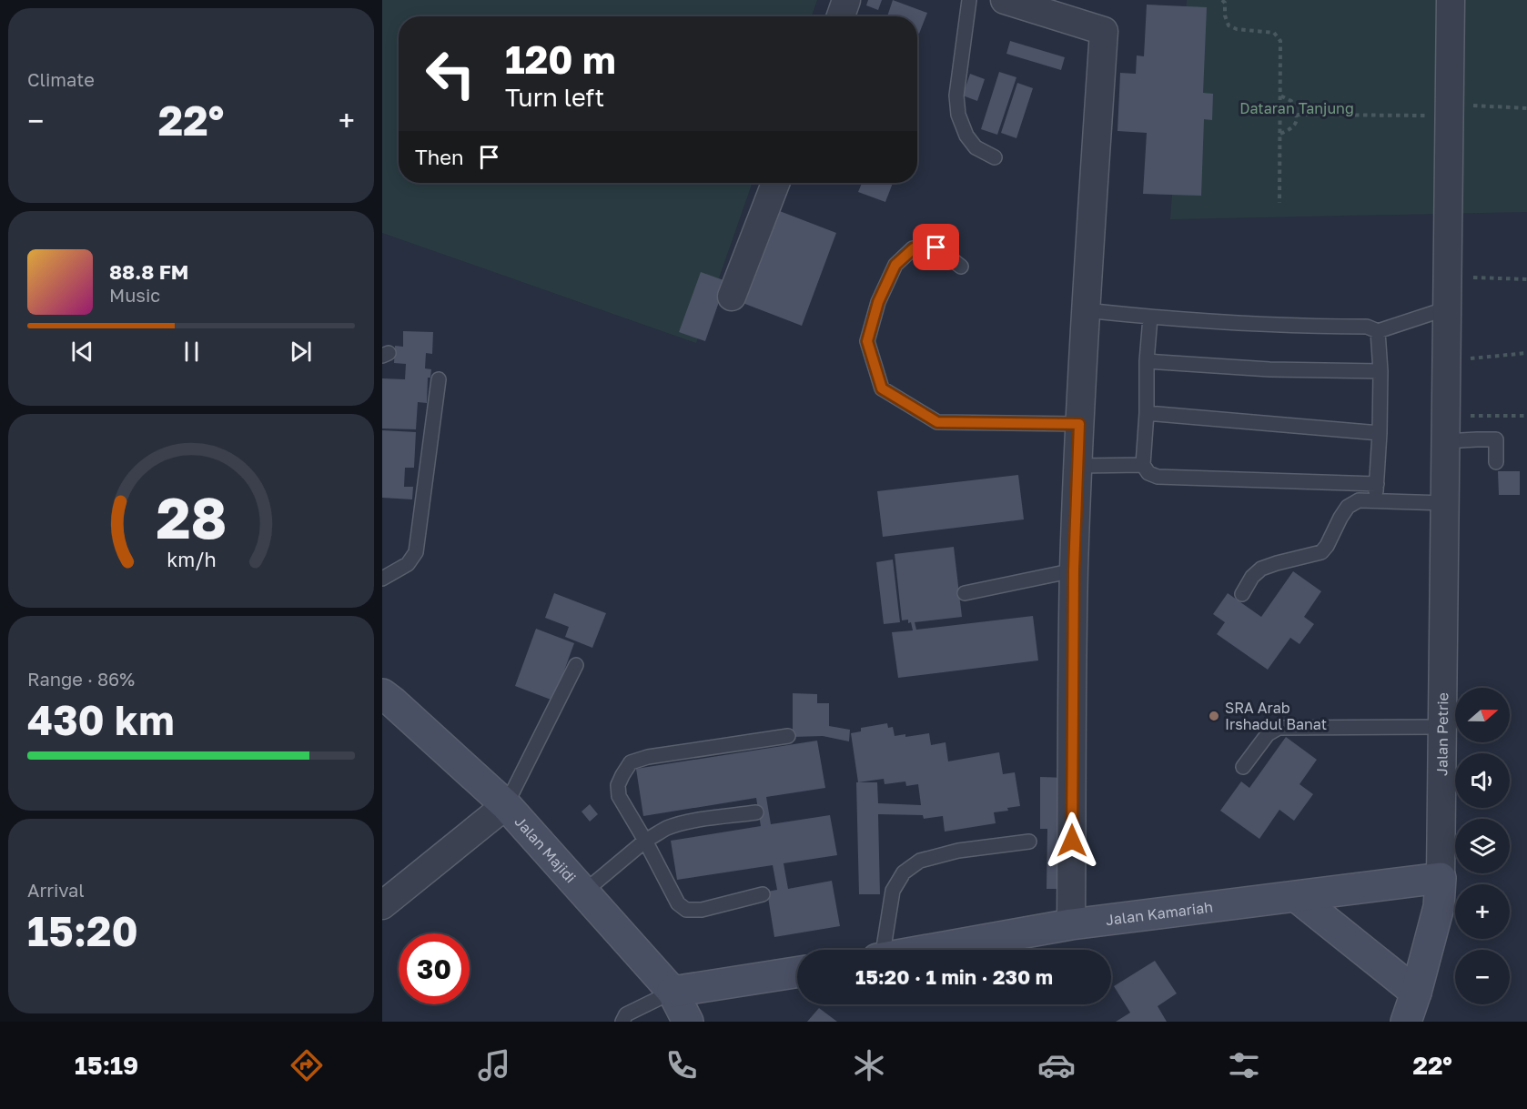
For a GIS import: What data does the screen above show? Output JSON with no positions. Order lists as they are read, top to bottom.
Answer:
{
  "streets": {
    "street": ["Jalan Petrie", "Jalan Majidi", "Jalan Kamariah"]
  },
  "crossings": [
    ["Jalan Petrie", "Jalan Kamariah"]
  ],
  "parks": ["Dataran Tanjung"],
  "places": ["SRA Arab Irshadul Banat"],
  "north": "right",
  "page": {
    "tile": [
      "Climate",
      ["Range · 86%", "430 km"],
      ["Arrival", "15:20"]
    ],
    "turn": ["120 m", "Turn left"],
    "heat": ["−", "22°", "+"],
    "then": "Then",
    "song": ["88.8 FM", "Music"],
    "map_buttons": ["+", "−"],
    "limit": "30",
    "trip": "15:20 · 1 min · 230 m",
    "tabs": ["15:19", "22°"],
    "gauge": ["28", "km/h"]
  }
}
